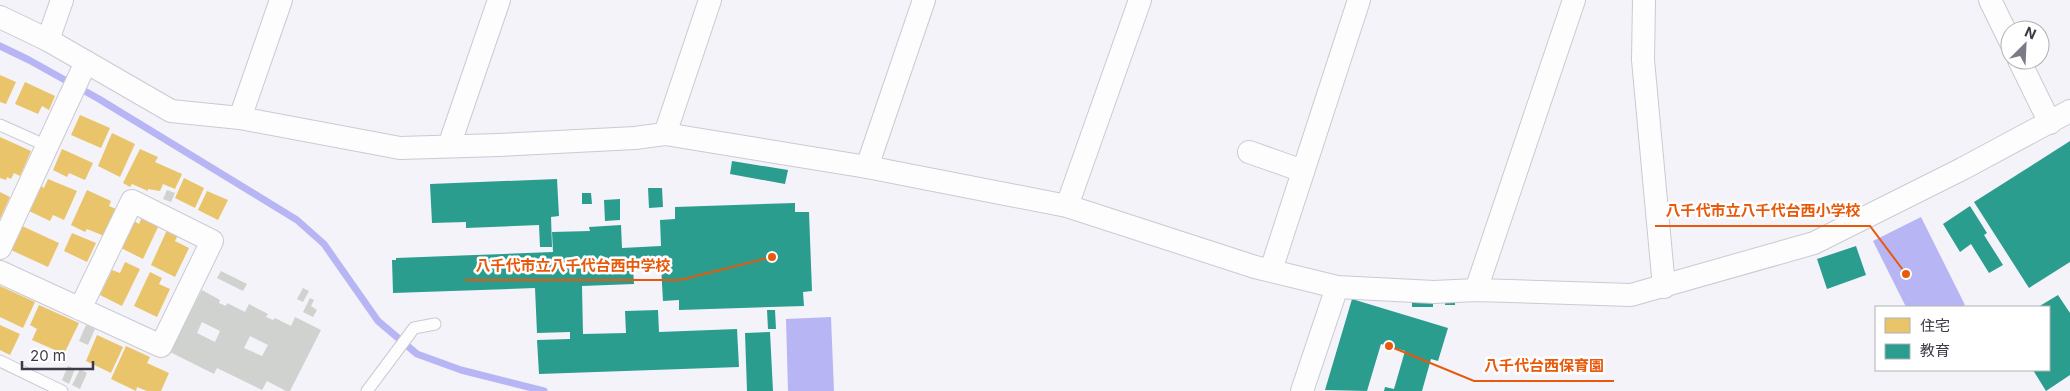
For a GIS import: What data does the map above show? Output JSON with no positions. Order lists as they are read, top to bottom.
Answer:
{
  "places": ["八千代市立八千代台西中学校", "八千代市立八千代台西小学校", "八千代台西保育園"],
  "legend": ["住宅", "教育"],
  "scale_bar": "20 m",
  "north": "top right"
}
